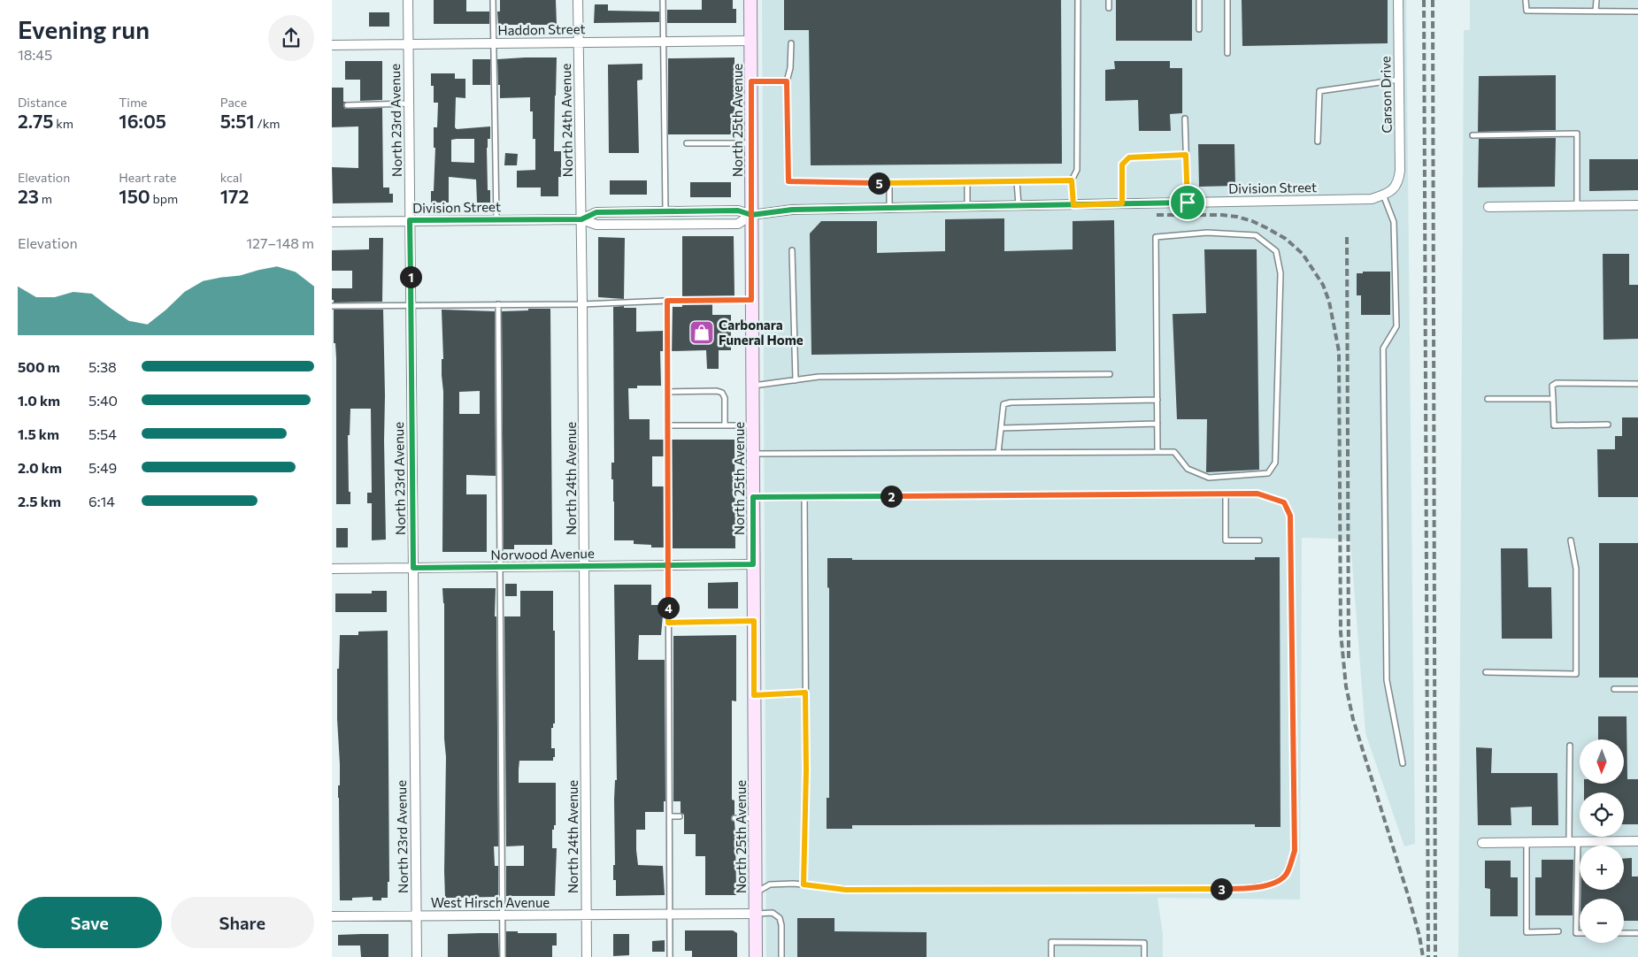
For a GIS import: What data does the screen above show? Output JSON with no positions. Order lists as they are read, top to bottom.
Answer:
{
  "streets": {
    "main road": ["North 25th Avenue"],
    "street": [
      "Haddon Street",
      "Carson Drive",
      "North 23rd Avenue",
      "North 24th Avenue",
      "Division Street",
      "Norwood Avenue",
      "West Hirsch Avenue"
    ]
  },
  "crossings": [
    ["Haddon Street", "North 23rd Avenue"],
    ["Haddon Street", "North 24th Avenue"],
    ["Haddon Street", "North 25th Avenue"],
    ["Carson Drive", "Division Street"],
    ["North 23rd Avenue", "Division Street"],
    ["North 23rd Avenue", "Norwood Avenue"],
    ["North 23rd Avenue", "West Hirsch Avenue"],
    ["North 24th Avenue", "Division Street"],
    ["North 24th Avenue", "Norwood Avenue"],
    ["North 24th Avenue", "West Hirsch Avenue"],
    ["North 25th Avenue", "Division Street"],
    ["North 25th Avenue", "Norwood Avenue"],
    ["North 25th Avenue", "West Hirsch Avenue"]
  ],
  "places": {
    "shop": ["Carbonara Funeral Home"]
  },
  "north": "bottom",
  "page": {
    "heading": ["Evening run", "18:45"],
    "stats": [
      ["Distance", "2.75 km"],
      ["Time", "16:05"],
      ["Pace", "5:51 /km"],
      ["Elevation", "23 m"],
      ["Heart rate", "150 bpm"],
      ["kcal", "172"]
    ],
    "pins": [
      "5",
      "1",
      "2",
      "4",
      "3"
    ],
    "chart": ["Elevation", "127–148 m"],
    "list": [
      {
        "name": "500 m",
        "note": "5:38"
      },
      {
        "name": "1.0 km",
        "note": "5:40"
      },
      {
        "name": "1.5 km",
        "note": "5:54"
      },
      {
        "name": "2.0 km",
        "note": "5:49"
      },
      {
        "name": "2.5 km",
        "note": "6:14"
      }
    ],
    "map_buttons": ["+", "−"],
    "buttons": ["Save", "Share"]
  }
}
